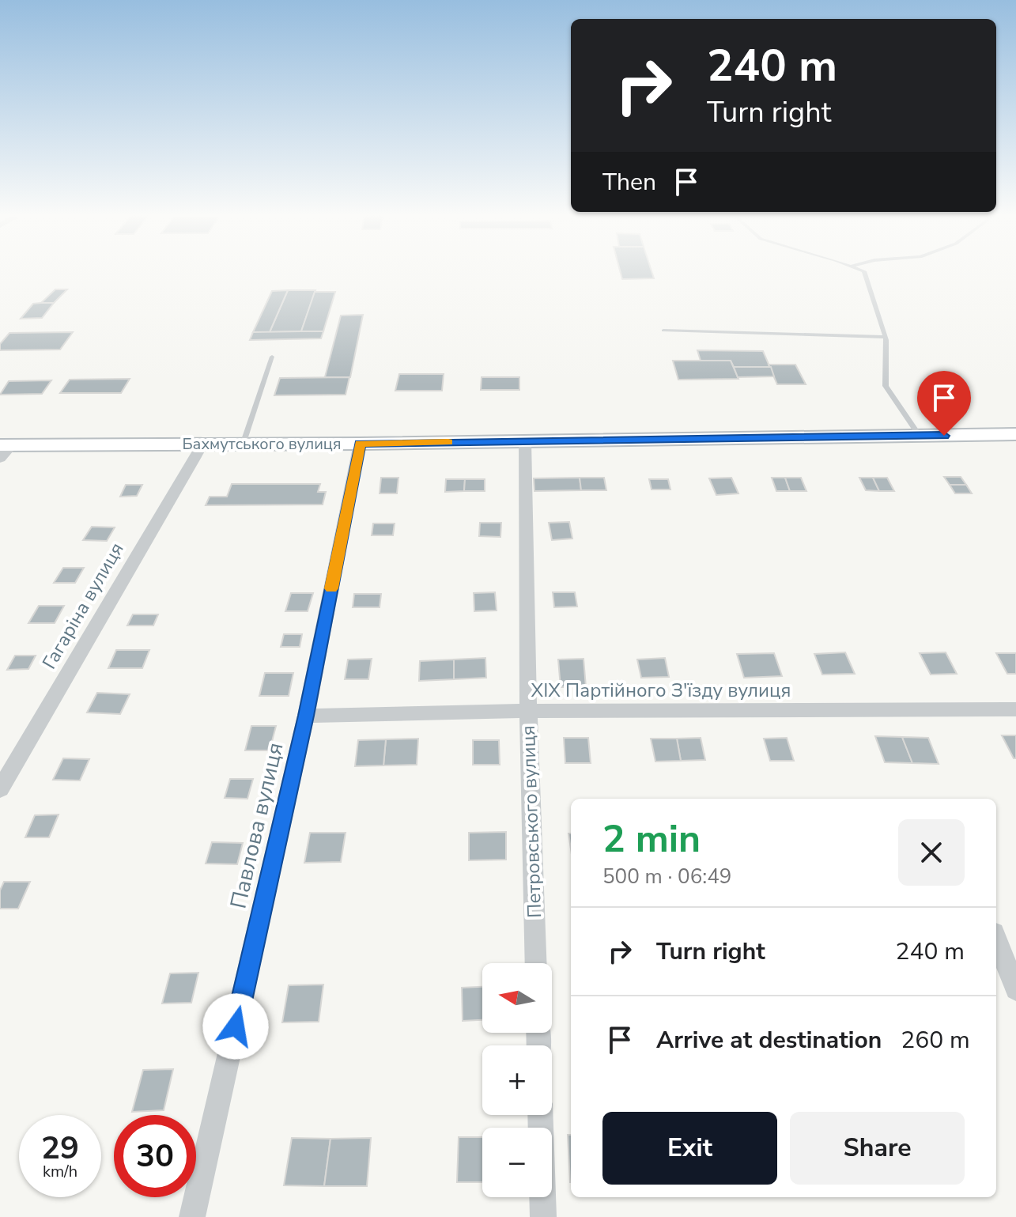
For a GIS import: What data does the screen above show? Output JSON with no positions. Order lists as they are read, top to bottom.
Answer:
{
  "streets": {
    "main road": ["Бахмутського вулиця"],
    "street": [
      "Гагаріна вулиця",
      "XIX Партійного З'їзду вулиця",
      "Петровського вулиця",
      "Павлова вулиця"
    ]
  },
  "crossings": [
    ["Бахмутського вулиця", "Гагаріна вулиця"],
    ["Бахмутського вулиця", "Петровського вулиця"],
    ["Бахмутського вулиця", "Павлова вулиця"],
    ["XIX Партійного З'їзду вулиця", "Петровського вулиця"],
    ["XIX Партійного З'їзду вулиця", "Павлова вулиця"]
  ],
  "north": "left",
  "page": {
    "turn": ["240 m", "Turn right"],
    "then": "Then",
    "heading": ["2 min", "500 m · 06:49"],
    "list": [
      {
        "name": "Turn right",
        "value": "240 m"
      },
      {
        "name": "Arrive at destination",
        "value": "260 m"
      }
    ],
    "map_buttons": ["+", "−"],
    "buttons": ["Exit", "Share"],
    "speed": "29 km/h",
    "limit": "30"
  }
}
